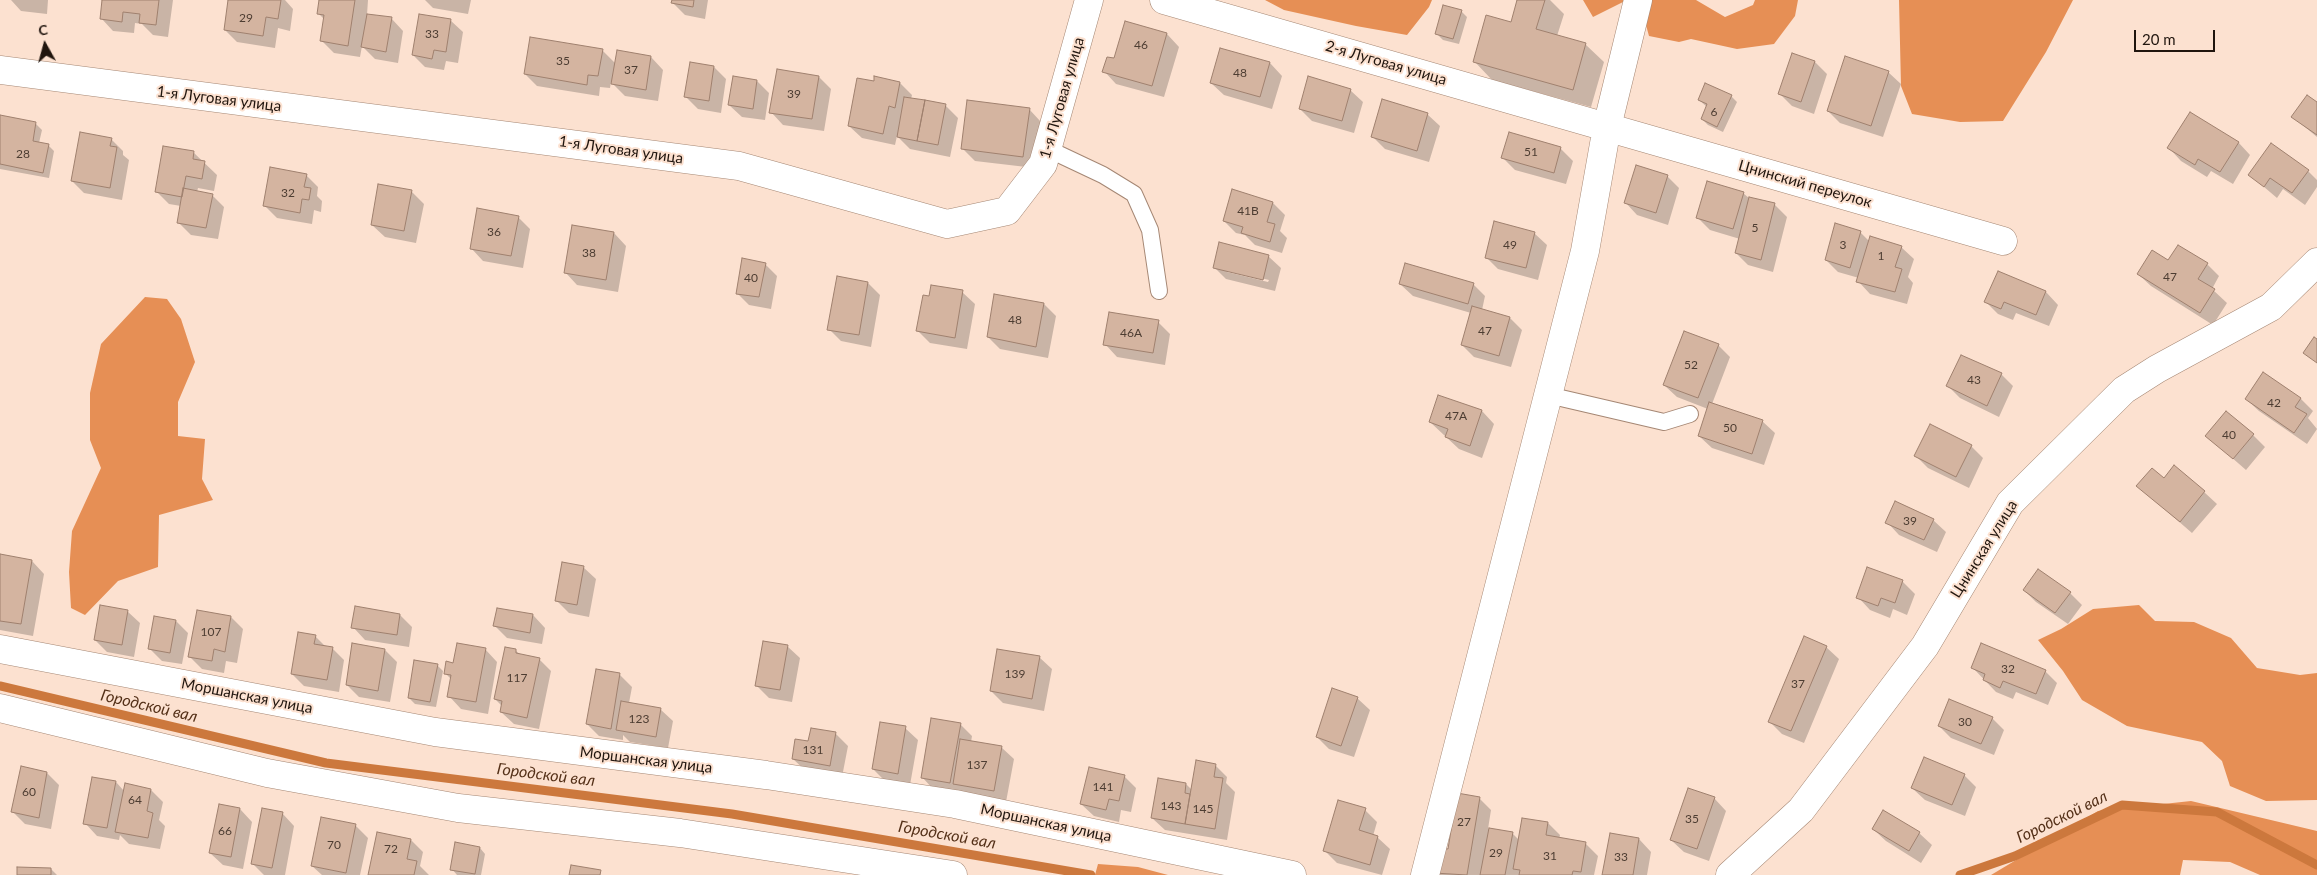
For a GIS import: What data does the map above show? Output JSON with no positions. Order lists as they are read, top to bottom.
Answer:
{
  "streets": {
    "street": [
      "2-я Луговая улица",
      "1-я Луговая улица",
      "Цнинский переулок",
      "Цнинская улица",
      "Моршанская улица"
    ]
  },
  "crossings": [
    ["2-я Луговая улица", "Цнинский переулок"]
  ],
  "water": ["Городской вал"],
  "house_numbers": [
    "29",
    "33",
    "46",
    "35",
    "37",
    "48",
    "39",
    "6",
    "51",
    "28",
    "32",
    "41В",
    "5",
    "36",
    "49",
    "3",
    "38",
    "1",
    "47",
    "40",
    "48",
    "47",
    "46А",
    "52",
    "43",
    "42",
    "47А",
    "50",
    "40",
    "39",
    "107",
    "32",
    "139",
    "117",
    "37",
    "123",
    "30",
    "131",
    "137",
    "141",
    "60",
    "64",
    "143",
    "145",
    "35",
    "27",
    "66",
    "70",
    "72",
    "29",
    "31",
    "33"
  ],
  "scale_bar": "20 m",
  "north": "top"
}
